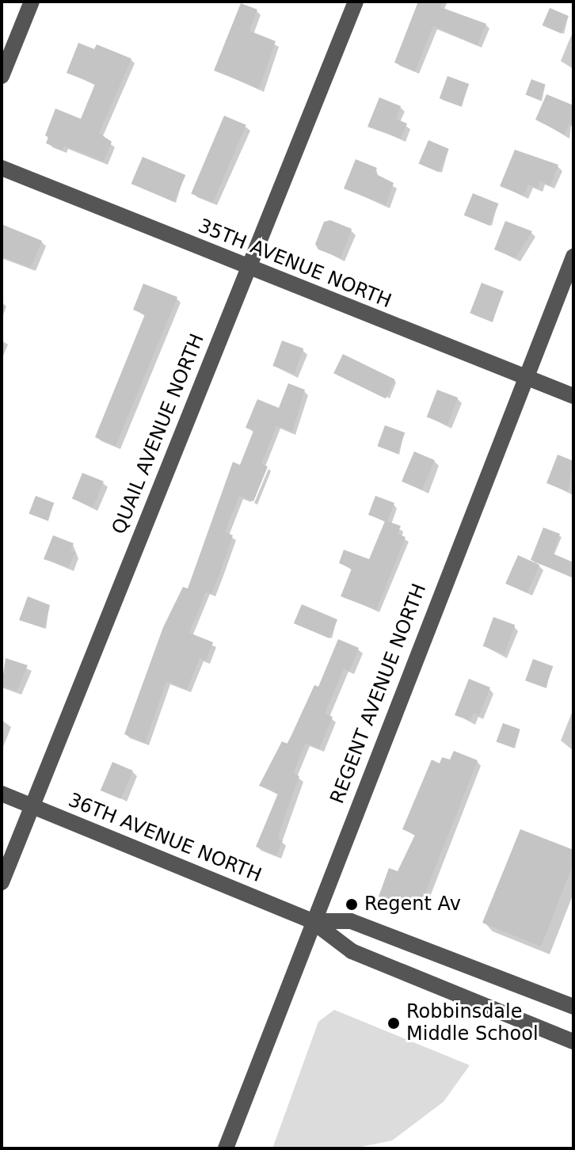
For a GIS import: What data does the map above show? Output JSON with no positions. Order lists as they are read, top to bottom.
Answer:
{
  "streets": {
    "street": [
      "35TH AVENUE NORTH",
      "QUAIL AVENUE NORTH",
      "REGENT AVENUE NORTH",
      "36TH AVENUE NORTH"
    ]
  },
  "crossings": [
    ["35TH AVENUE NORTH", "QUAIL AVENUE NORTH"],
    ["35TH AVENUE NORTH", "REGENT AVENUE NORTH"],
    ["QUAIL AVENUE NORTH", "36TH AVENUE NORTH"],
    ["REGENT AVENUE NORTH", "36TH AVENUE NORTH"]
  ],
  "places": ["Regent Av", "Robbinsdale Middle School"]
}
